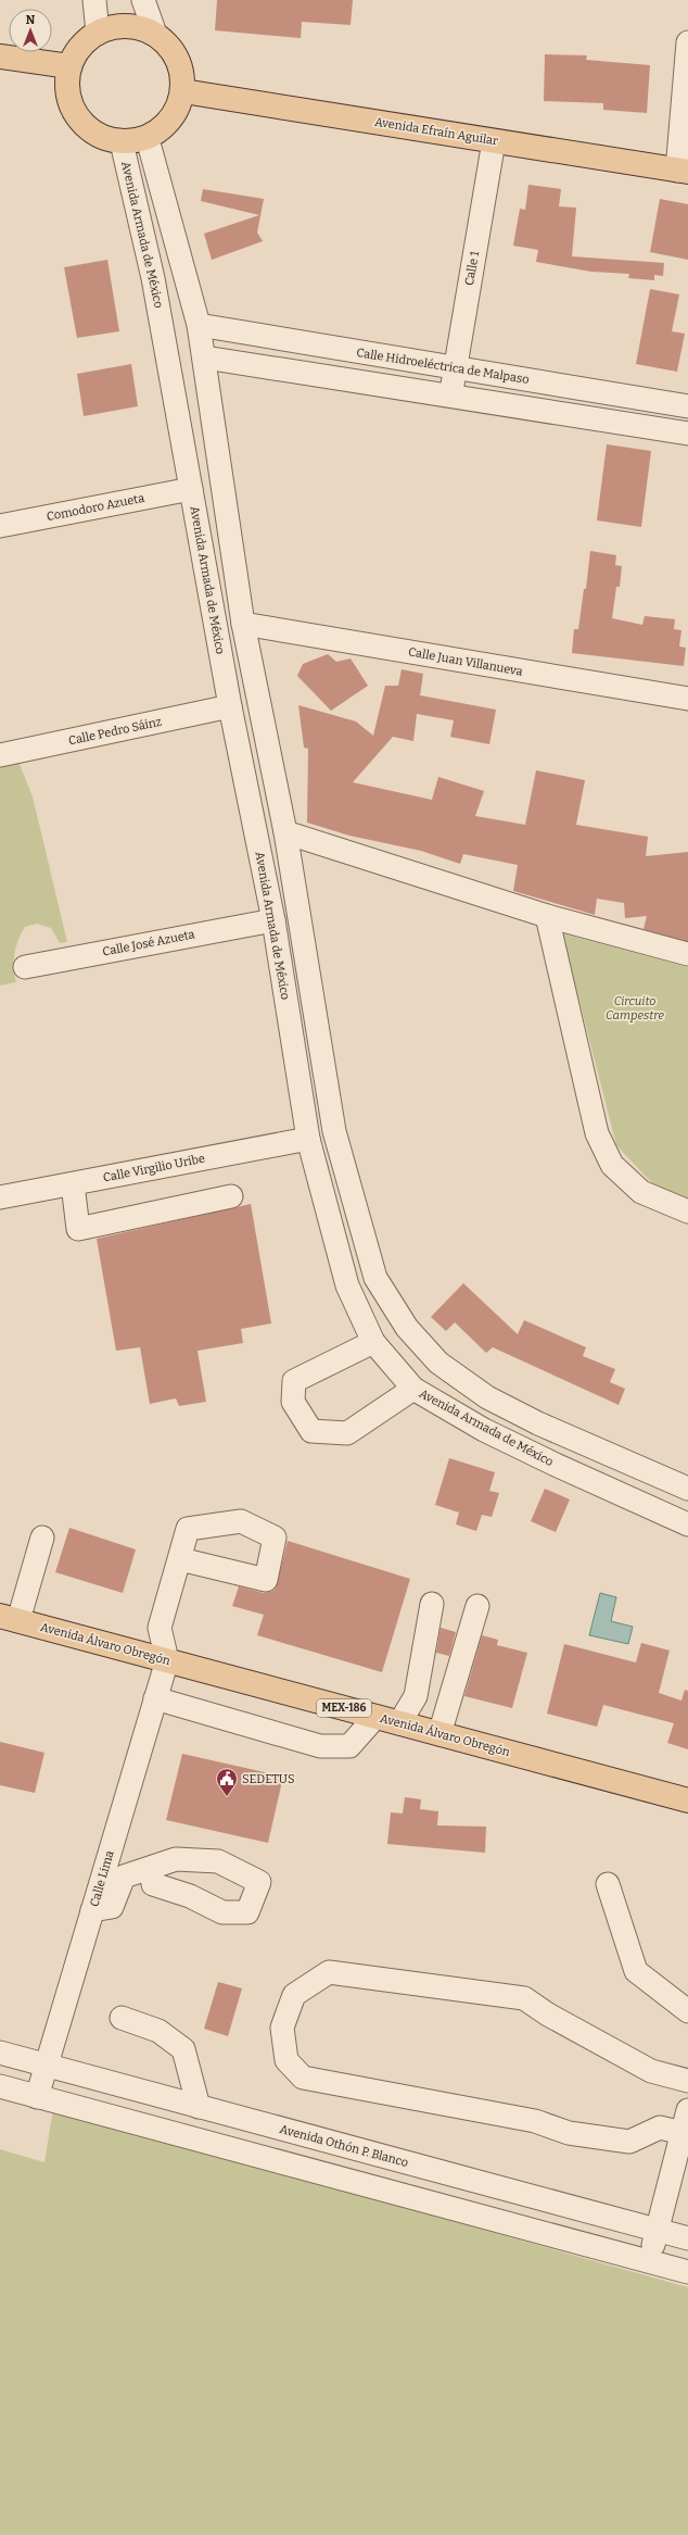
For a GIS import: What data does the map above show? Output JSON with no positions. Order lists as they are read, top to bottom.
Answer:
{
  "streets": {
    "main road": ["Avenida Efraín Aguilar", "Avenida Álvaro Obregón", "MEX-186"],
    "street": [
      "Avenida Armada de México",
      "Calle 1",
      "Calle Hidroeléctrica de Malpaso",
      "Comodoro Azueta",
      "Calle Juan Villanueva",
      "Calle Pedro Sáinz",
      "Calle José Azueta",
      "Calle Virgilio Uribe",
      "Calle Lima",
      "Avenida Othón P. Blanco"
    ]
  },
  "crossings": [
    ["Avenida Efraín Aguilar", "Avenida Armada de México"],
    ["Avenida Efraín Aguilar", "Calle 1"],
    ["Avenida Armada de México", "Comodoro Azueta"],
    ["Avenida Armada de México", "Calle Pedro Sáinz"],
    ["Avenida Armada de México", "Calle José Azueta"],
    ["Avenida Armada de México", "Calle Virgilio Uribe"],
    ["Calle 1", "Calle Hidroeléctrica de Malpaso"],
    ["Avenida Álvaro Obregón", "Calle Lima"],
    ["Calle Lima", "Avenida Othón P. Blanco"]
  ],
  "parks": ["Circuito Campestre"],
  "places": {
    "public building": ["SEDETUS"]
  },
  "north": "top"
}
